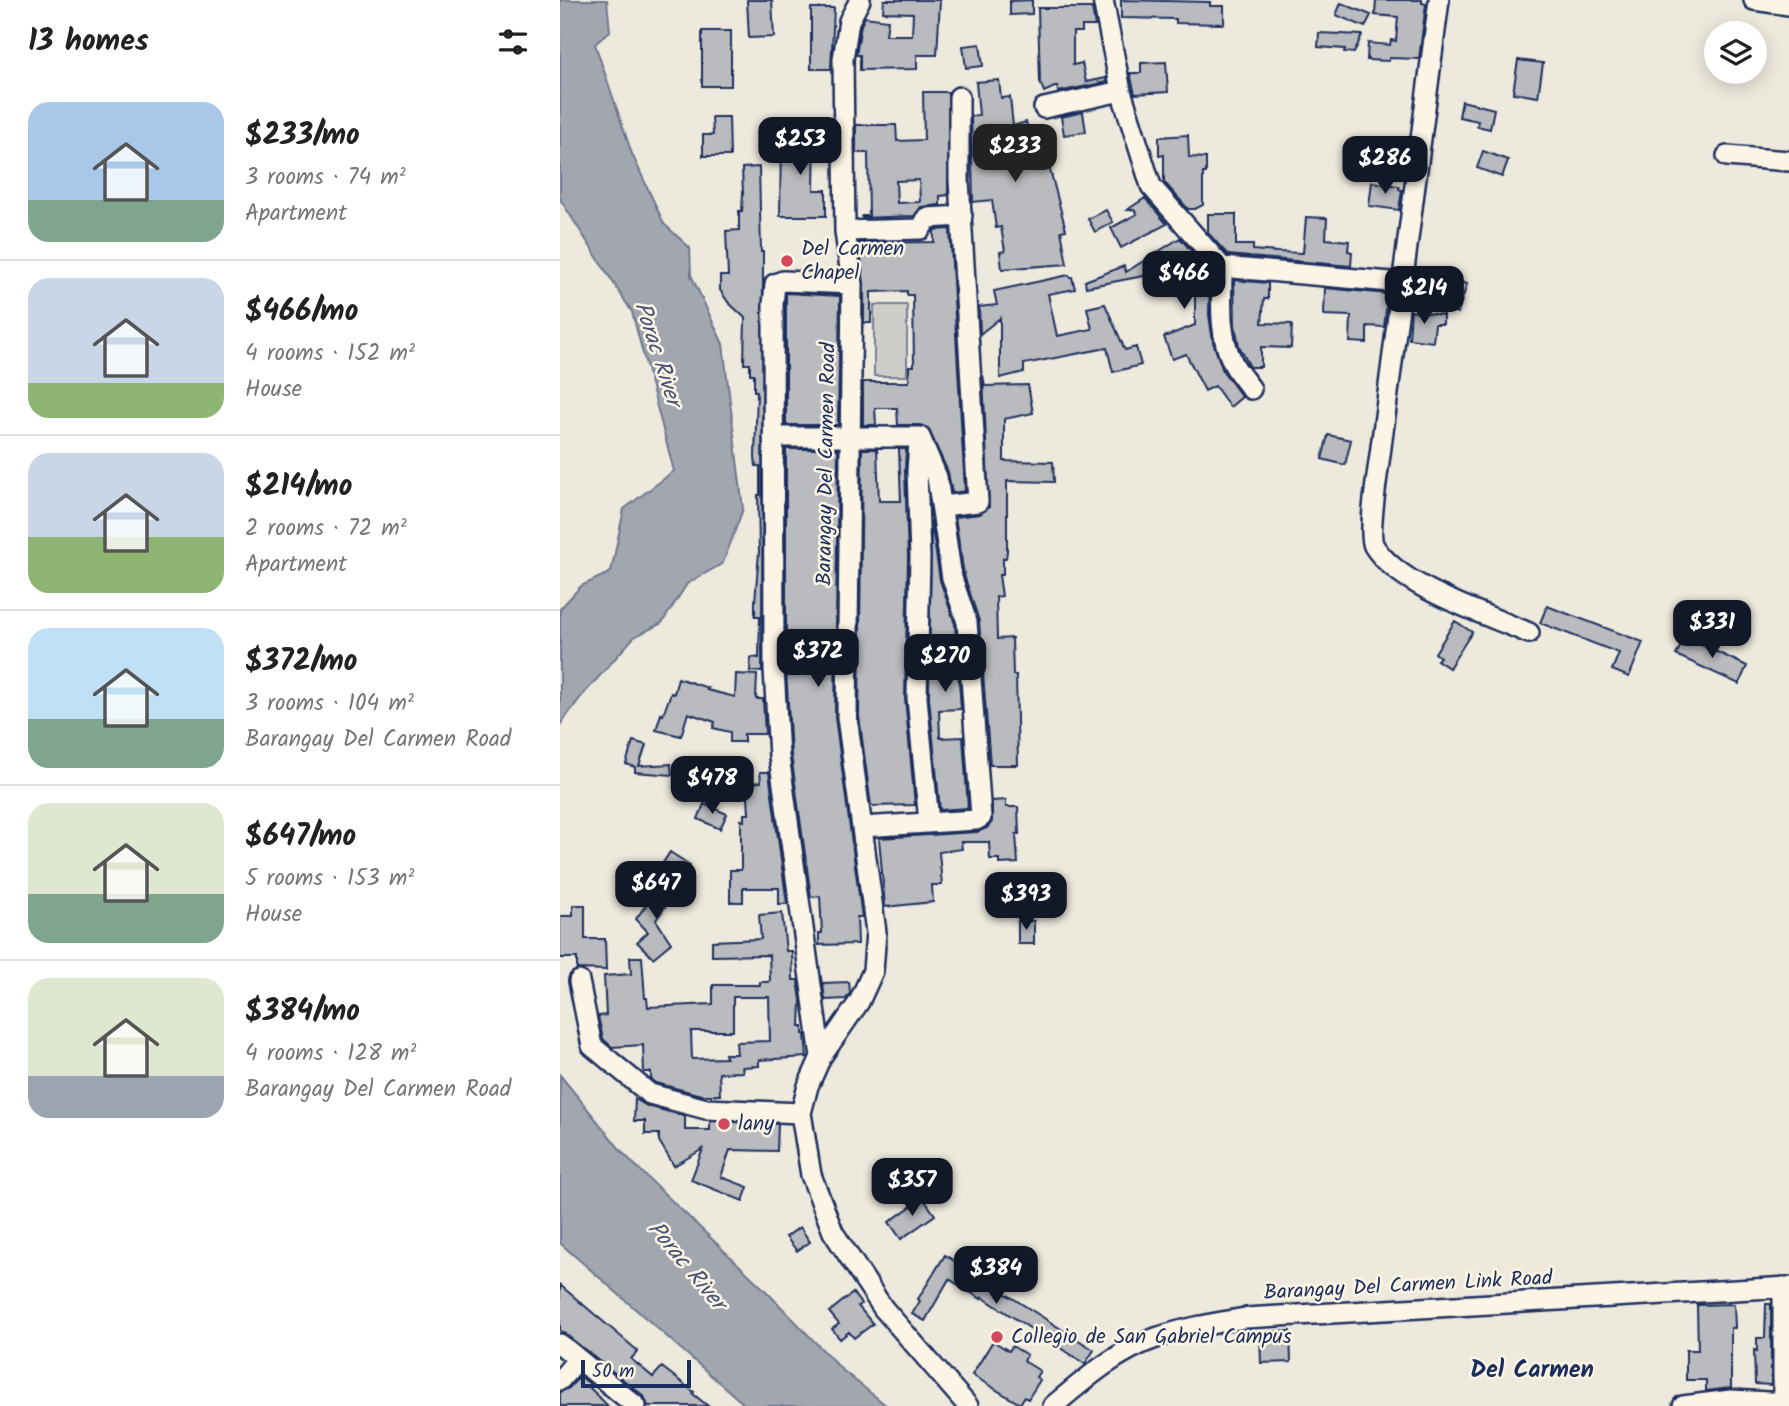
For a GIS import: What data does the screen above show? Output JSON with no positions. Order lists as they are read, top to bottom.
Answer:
{
  "streets": {
    "street": ["Barangay Del Carmen Road", "Barangay Del Carmen Link Road"]
  },
  "districts": ["Del Carmen"],
  "water": ["Porac River"],
  "places": ["Del Carmen Chapel", "lany", "Collegio de San Gabriel Campus"],
  "scale_bar": "50 m",
  "page": {
    "heading": "13 homes",
    "list": [
      {
        "name": "$233/mo",
        "note": "3 rooms · 74 m² · Apartment"
      },
      {
        "name": "$466/mo",
        "note": "4 rooms · 152 m² · House"
      },
      {
        "name": "$214/mo",
        "note": "2 rooms · 72 m² · Apartment"
      },
      {
        "name": "$372/mo",
        "note": "3 rooms · 104 m² · Barangay Del Carmen Road"
      },
      {
        "name": "$647/mo",
        "note": "5 rooms · 153 m² · House"
      },
      {
        "name": "$384/mo",
        "note": "4 rooms · 128 m² · Barangay Del Carmen Road"
      }
    ],
    "price": [
      "$253",
      "$233",
      "$286",
      "$466",
      "$214",
      "$331",
      "$372",
      "$270",
      "$478",
      "$647",
      "$393",
      "$357",
      "$384"
    ],
    "scale": "50 m"
  }
}
